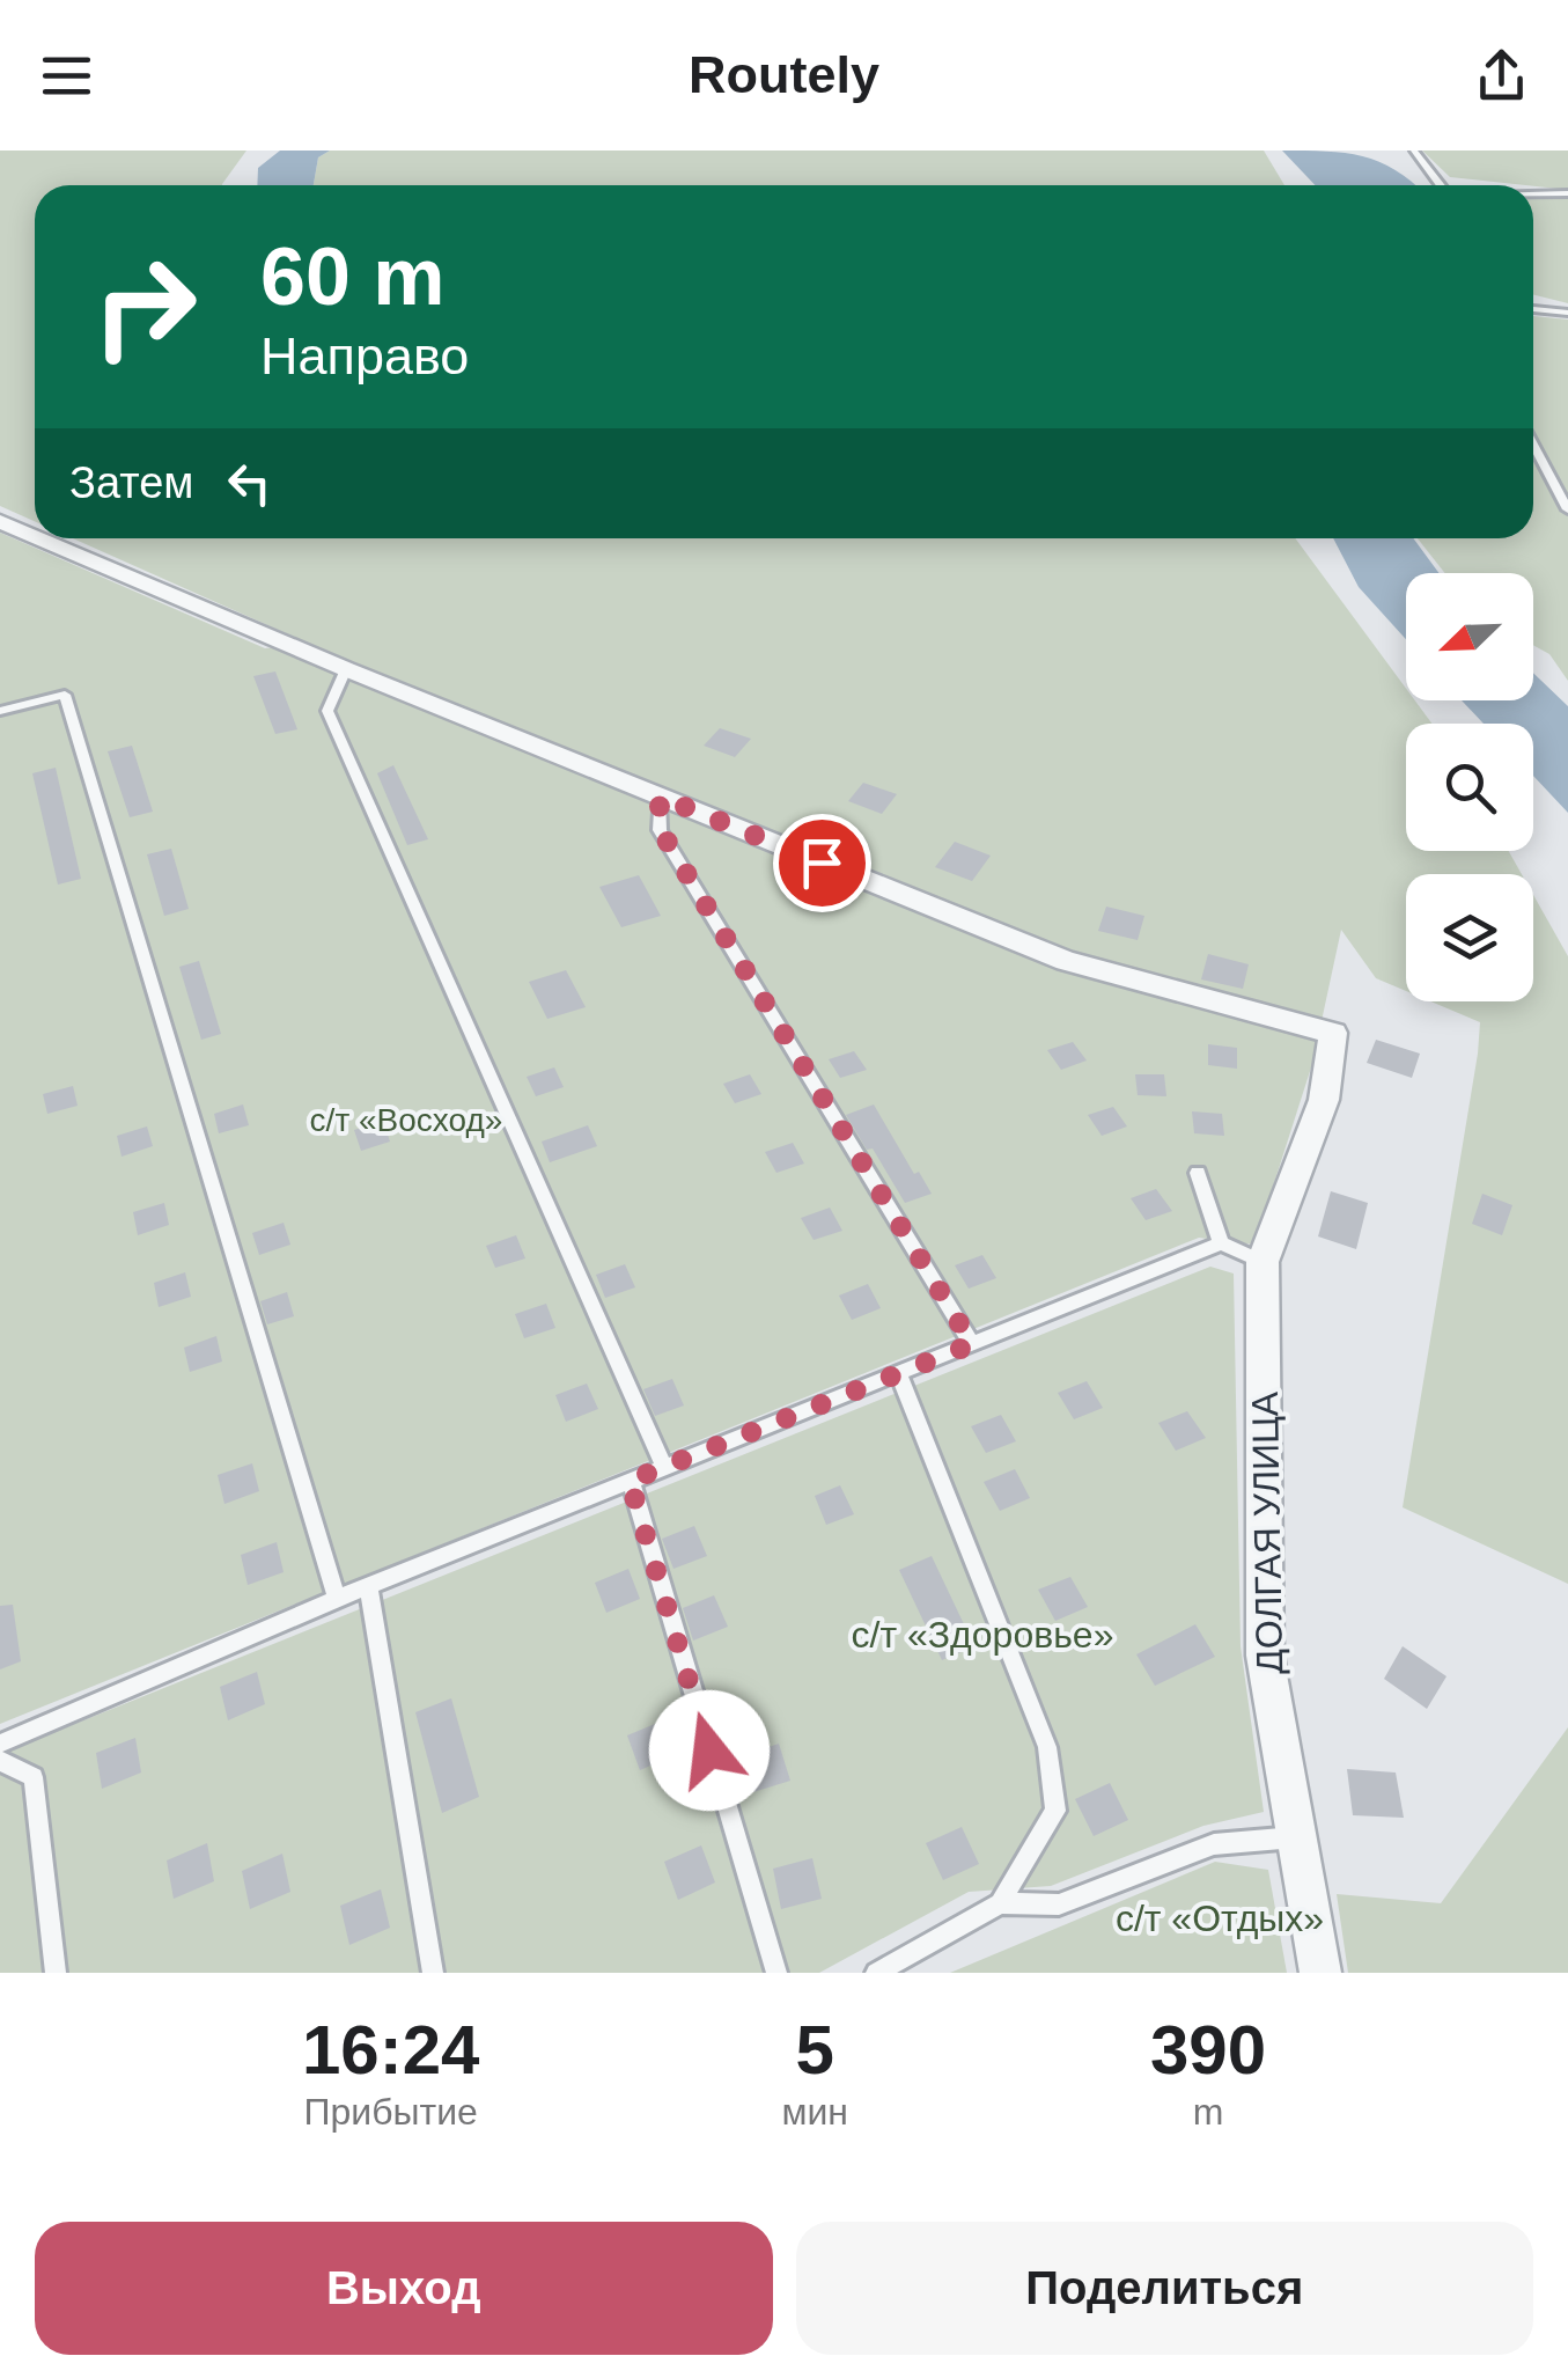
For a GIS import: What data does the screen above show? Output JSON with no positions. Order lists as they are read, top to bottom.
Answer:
{
  "streets": {
    "street": ["ДОЛГАЯ УЛИЦА"]
  },
  "parks": ["с/т «Восход»", "с/т «Здоровье»", "с/т «Отдых»"],
  "north": "bottom left",
  "page": {
    "header": "Routely",
    "turn": ["60 m", "Направо"],
    "then": "Затем",
    "eta": [
      "16:24",
      "Прибытие",
      "5",
      "мин",
      "390",
      "m"
    ],
    "buttons": ["Выход", "Поделиться"]
  }
}
